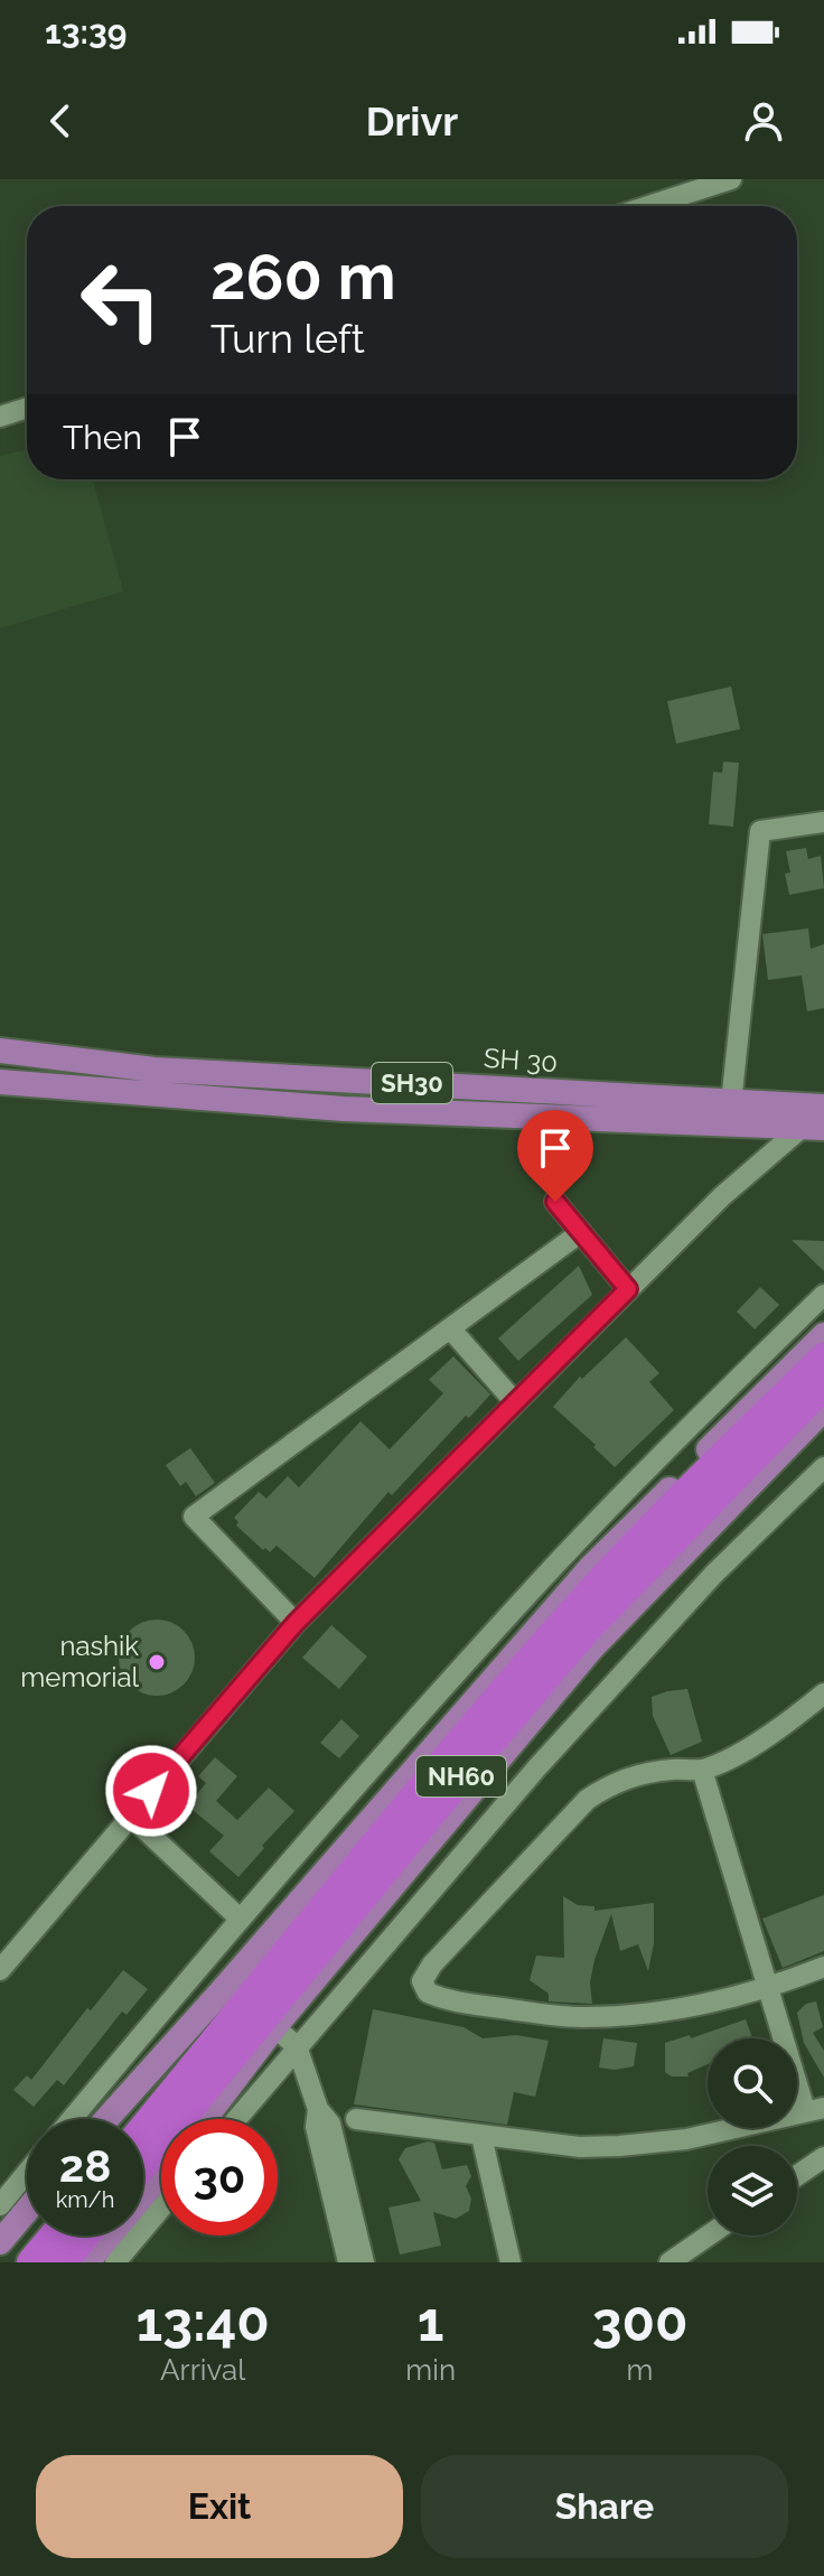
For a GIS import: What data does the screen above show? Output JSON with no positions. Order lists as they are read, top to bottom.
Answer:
{
  "streets": {
    "highway": ["NH60"],
    "main road": ["SH 30", "SH30"]
  },
  "places": ["nashik memorial"],
  "page": {
    "status": "13:39",
    "header": "Drivr",
    "turn": ["260 m", "Turn left"],
    "then": "Then",
    "speed": "28 km/h",
    "limit": "30",
    "eta": [
      "13:40",
      "Arrival",
      "1",
      "min",
      "300",
      "m"
    ],
    "buttons": ["Exit", "Share"]
  }
}
